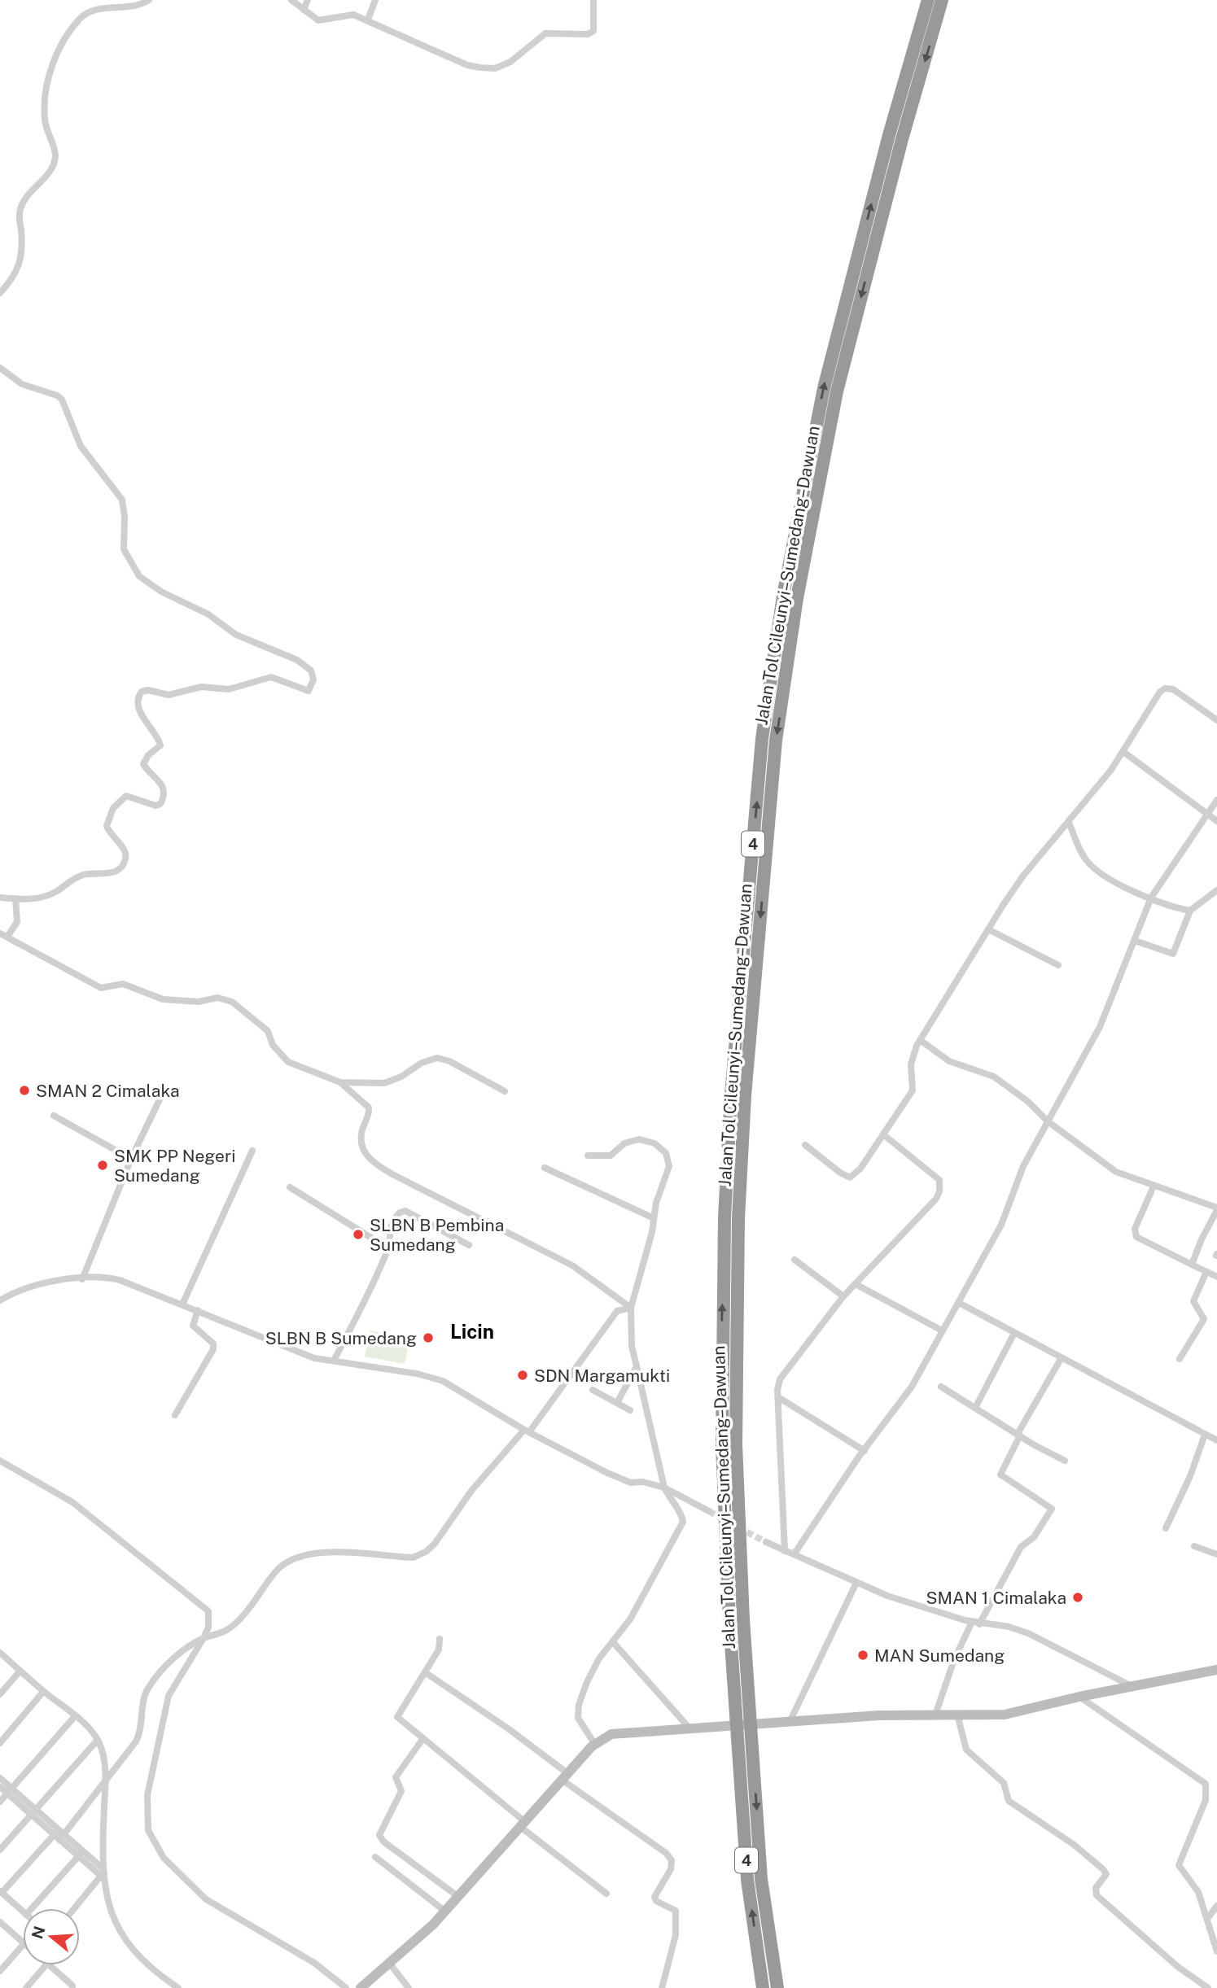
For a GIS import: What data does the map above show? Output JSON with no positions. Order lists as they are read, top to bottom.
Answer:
{
  "streets": {
    "highway": ["Jalan Tol Cileunyi–Sumedang–Dawuan", "4"]
  },
  "districts": ["Licin"],
  "places": [
    "SMAN 2 Cimalaka",
    "SMK PP Negeri Sumedang",
    "SLBN B Pembina Sumedang",
    "SLBN B Sumedang",
    "SDN Margamukti",
    "SMAN 1 Cimalaka",
    "MAN Sumedang"
  ],
  "north": "left"
}
